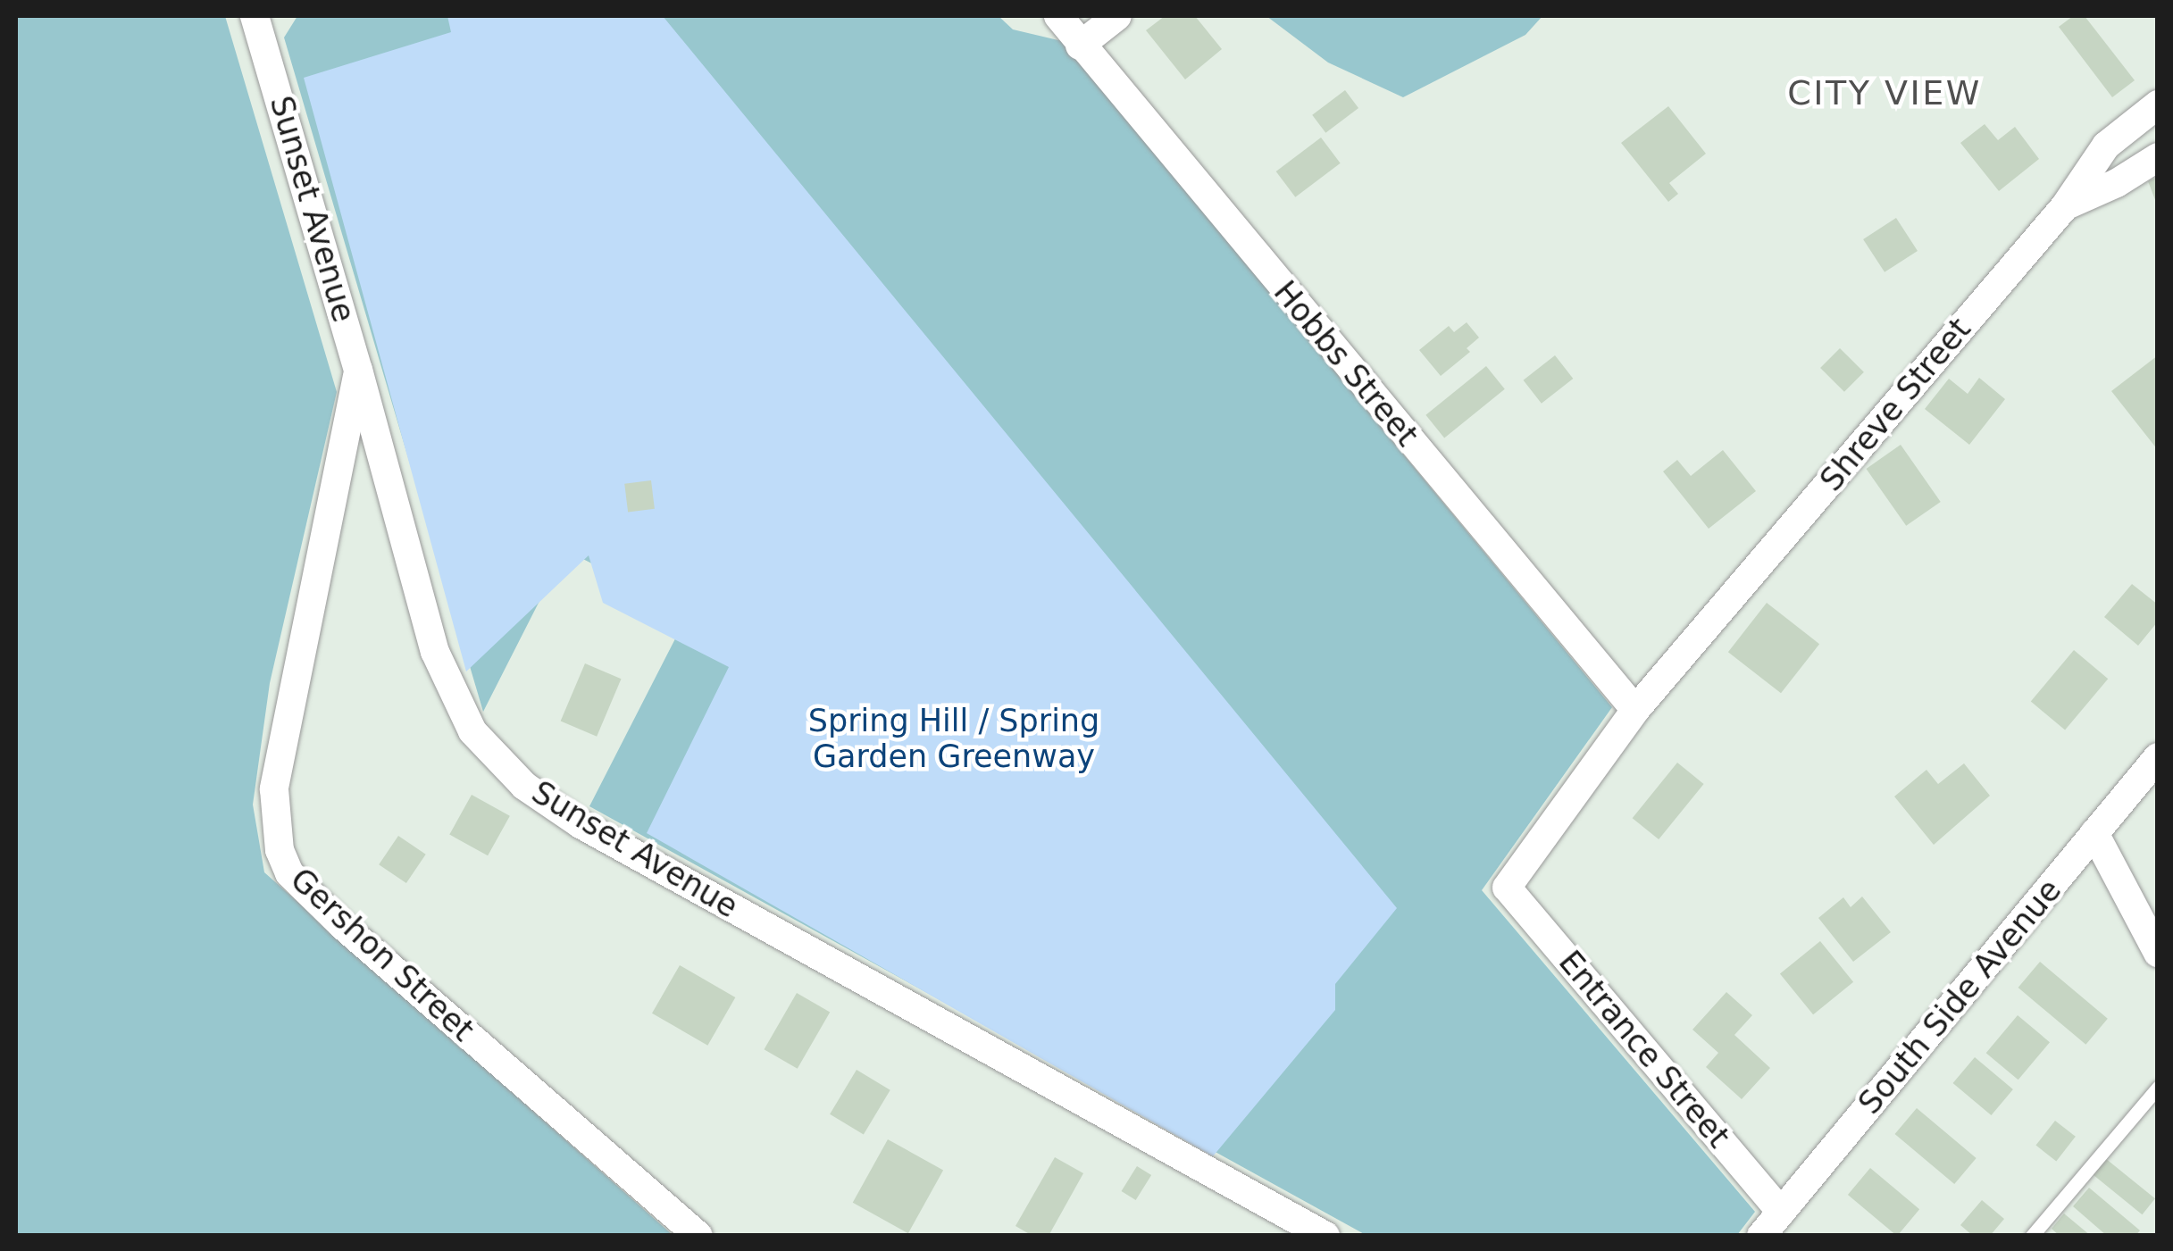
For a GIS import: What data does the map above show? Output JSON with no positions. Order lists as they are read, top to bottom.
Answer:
{
  "streets": {
    "street": [
      "Sunset Avenue",
      "Hobbs Street",
      "Shreve Street",
      "Gershon Street",
      "South Side Avenue",
      "Entrance Street"
    ]
  },
  "crossings": [
    ["Sunset Avenue", "Gershon Street"],
    ["Hobbs Street", "Shreve Street"],
    ["Shreve Street", "Entrance Street"],
    ["South Side Avenue", "Entrance Street"]
  ],
  "districts": ["CITY VIEW"],
  "parks": ["Spring Hill / Spring Garden Greenway"]
}
